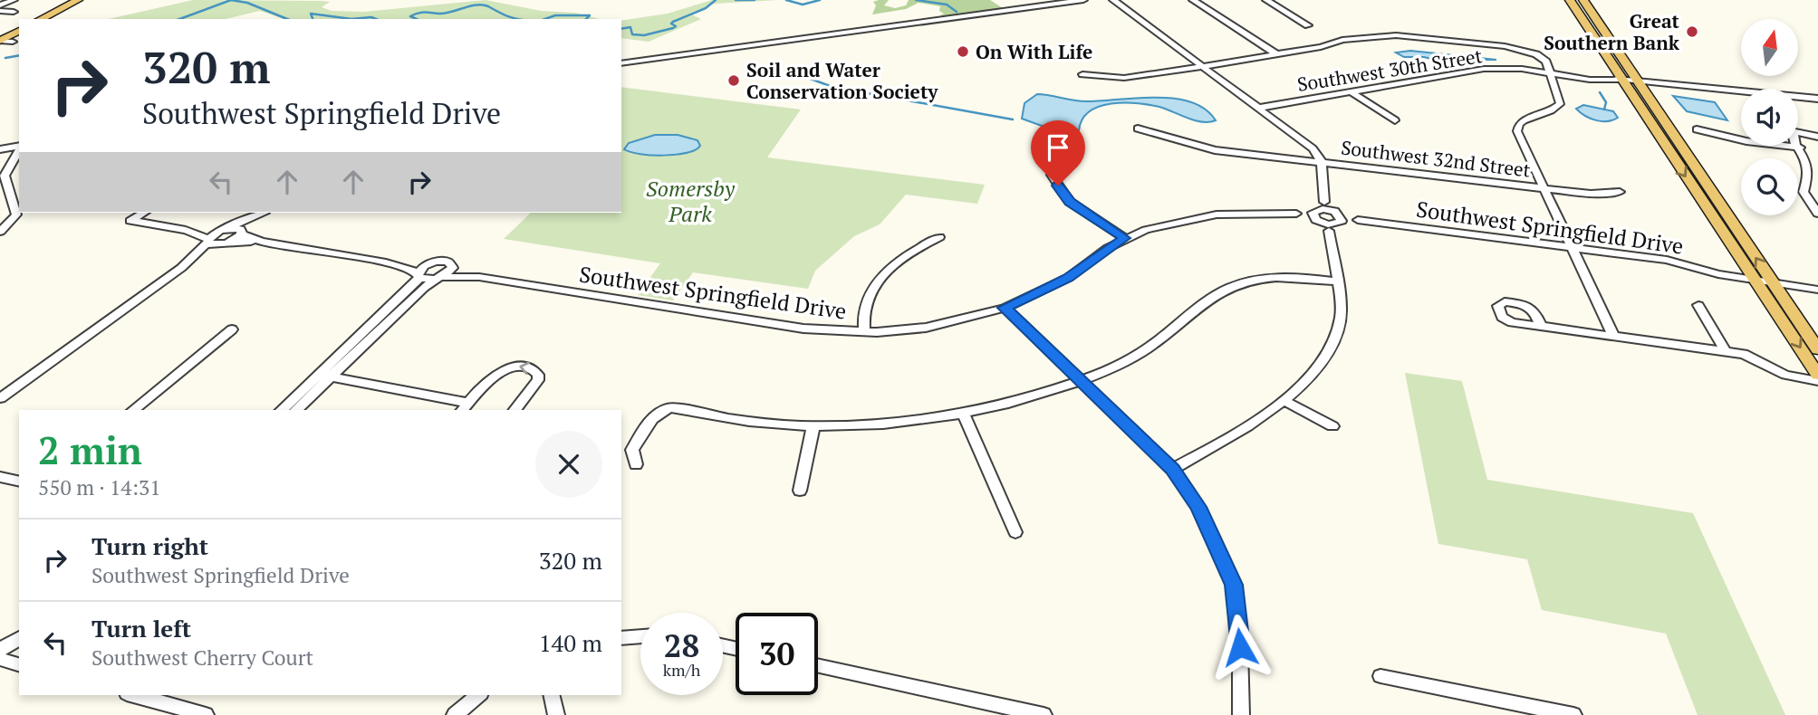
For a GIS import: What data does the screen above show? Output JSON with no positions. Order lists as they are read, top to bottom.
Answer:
{
  "streets": {
    "street": ["Southwest 30th Street", "Southwest 32nd Street", "Southwest Springfield Drive"]
  },
  "parks": ["Somersby Park"],
  "places": ["Great Southern Bank", "On With Life", "Soil and Water Conservation Society"],
  "north": "top",
  "page": {
    "turn": ["320 m", "Southwest Springfield Drive"],
    "heading": ["2 min", "550 m · 14:31"],
    "list": [
      {
        "name": "Turn right",
        "note": "Southwest Springfield Drive",
        "value": "320 m"
      },
      {
        "name": "Turn left",
        "note": "Southwest Cherry Court",
        "value": "140 m"
      }
    ],
    "speed": "28 km/h",
    "limit": "30"
  }
}
